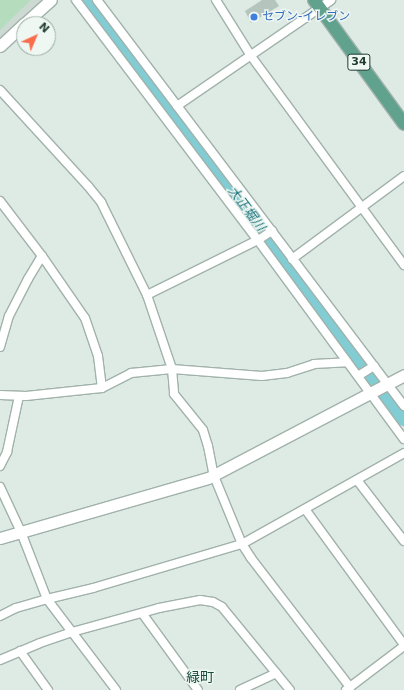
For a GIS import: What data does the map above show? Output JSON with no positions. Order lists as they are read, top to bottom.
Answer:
{
  "streets": {
    "main road": ["34"]
  },
  "districts": ["緑町"],
  "water": ["大正堀川"],
  "places": ["セブン-イレブン"],
  "north": "top right"
}
